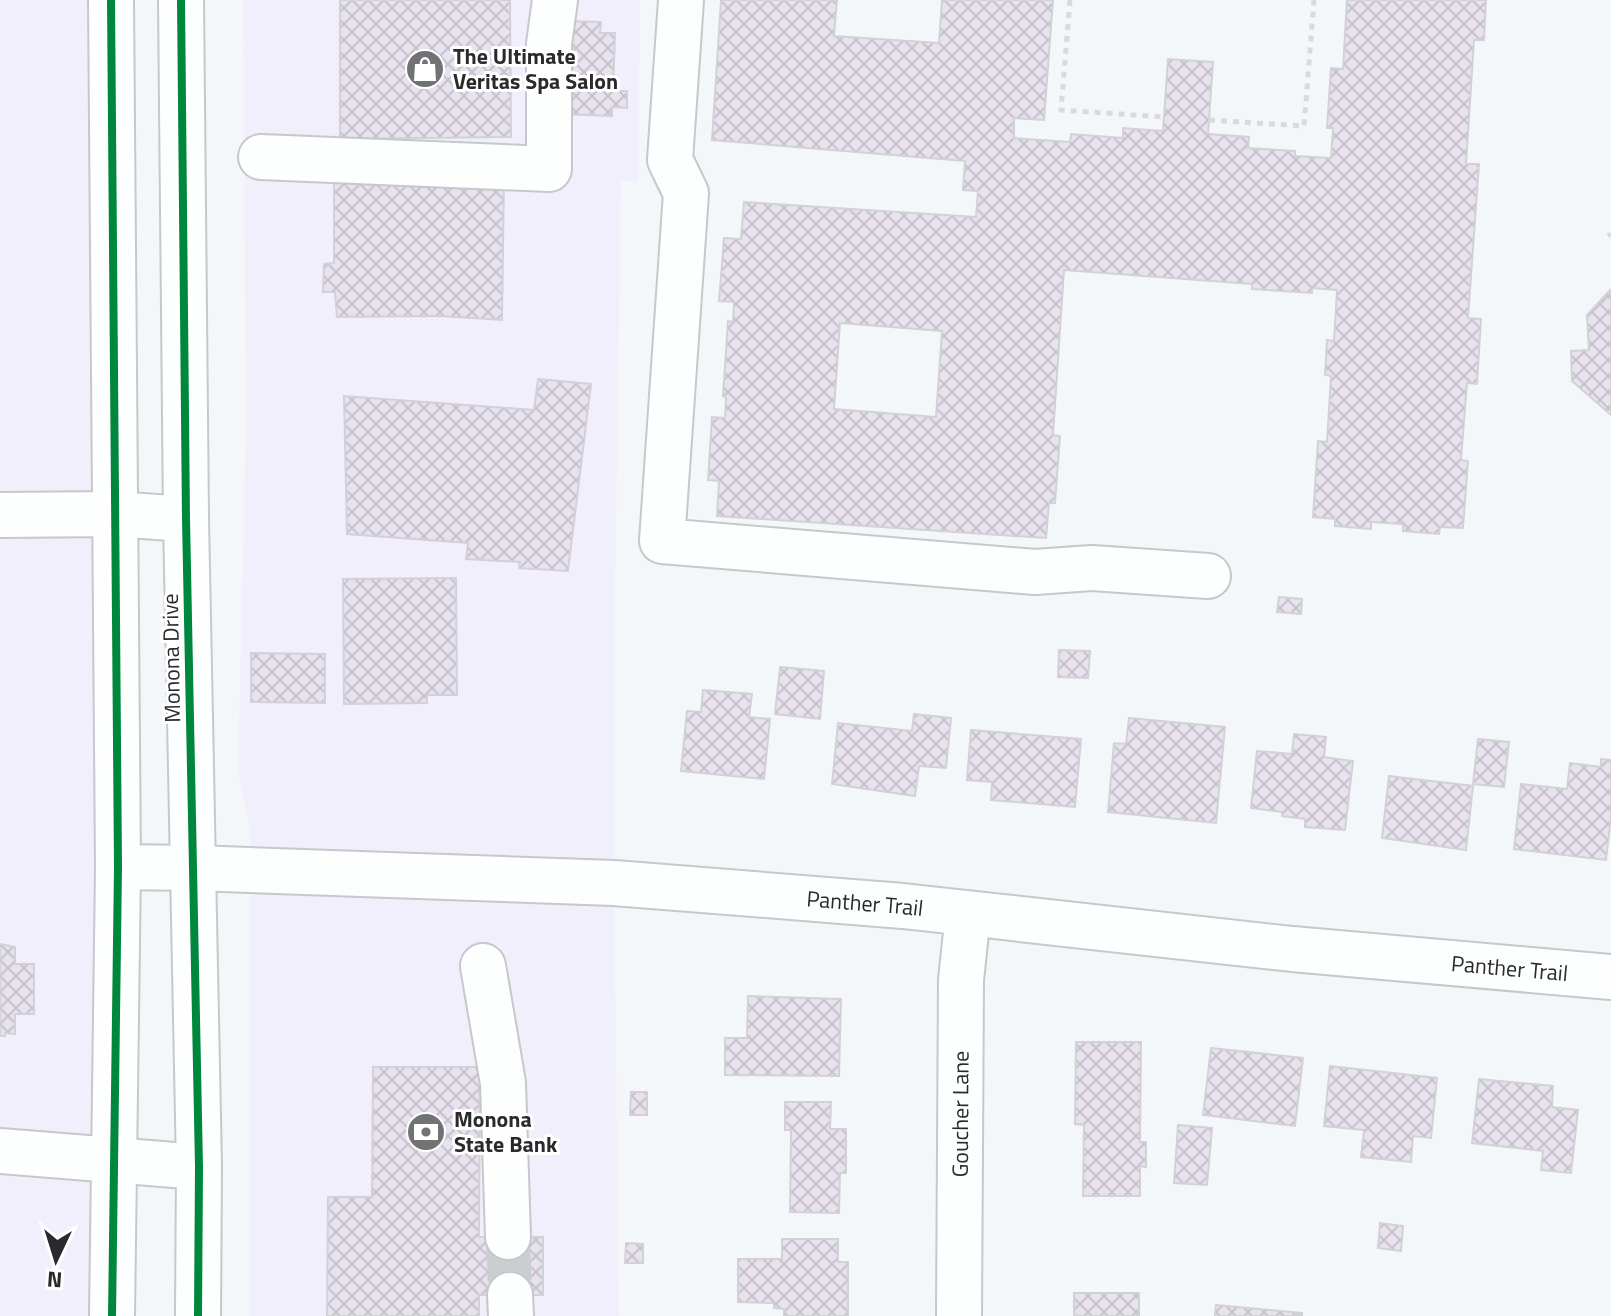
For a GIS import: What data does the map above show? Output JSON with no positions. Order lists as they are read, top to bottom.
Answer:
{
  "streets": {
    "street": ["Monona Drive", "Panther Trail", "Goucher Lane"]
  },
  "crossings": [
    ["Monona Drive", "Panther Trail"],
    ["Panther Trail", "Goucher Lane"]
  ],
  "places": {
    "shop": ["The Ultimate Veritas Spa Salon"],
    "bank": ["Monona State Bank"]
  },
  "north": "bottom"
}
